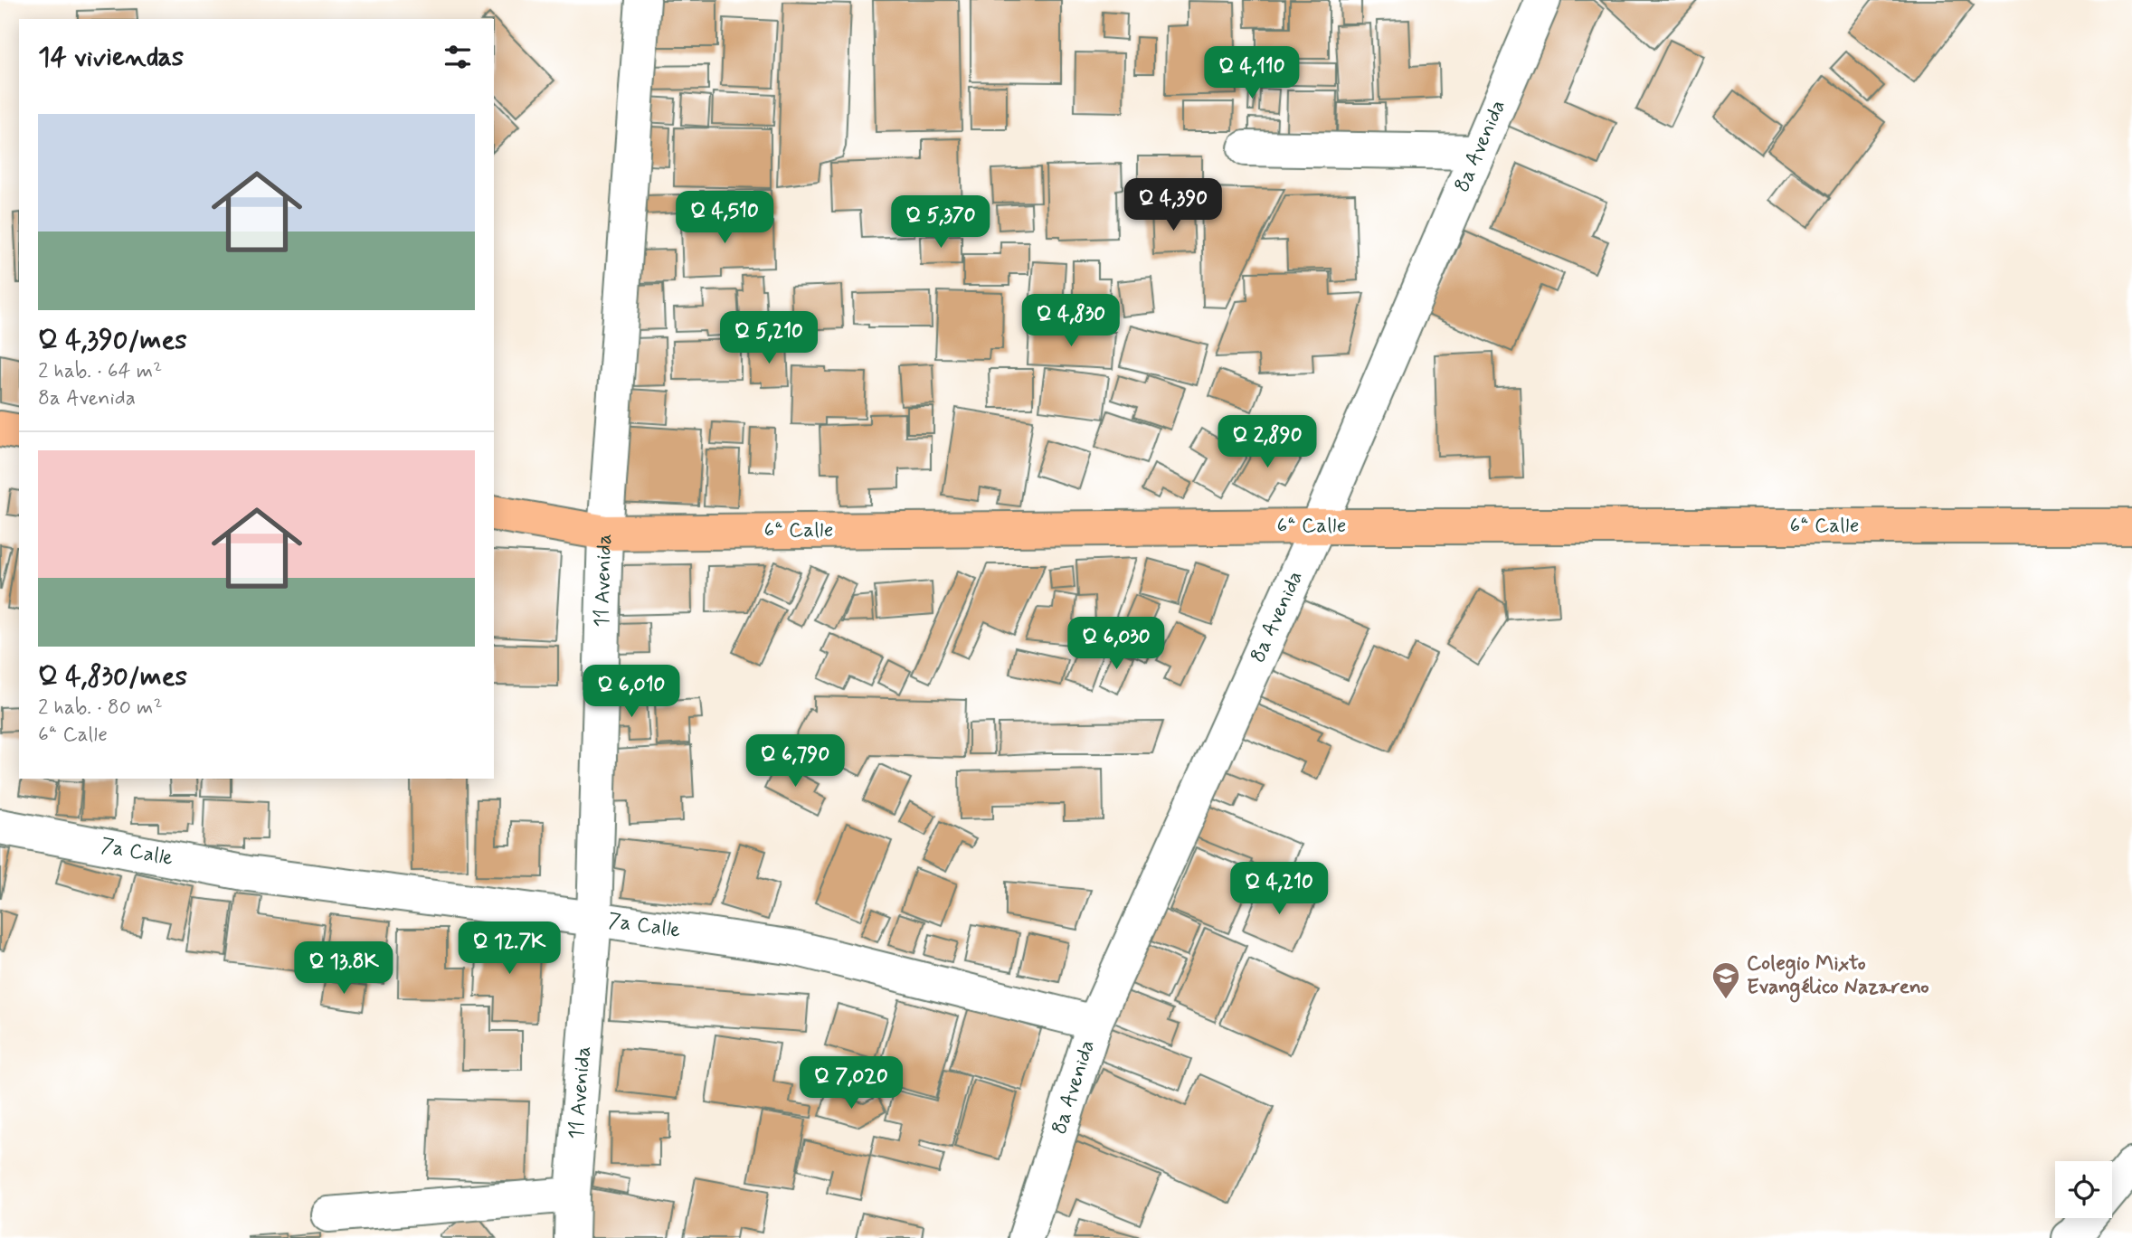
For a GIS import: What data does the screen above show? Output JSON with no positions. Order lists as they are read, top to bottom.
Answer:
{
  "streets": {
    "main road": ["6ª Calle"],
    "street": ["8a Avenida", "11 Avenida", "7a Calle"]
  },
  "crossings": [
    ["8a Avenida", "6ª Calle"],
    ["8a Avenida", "7a Calle"],
    ["6ª Calle", "11 Avenida"],
    ["11 Avenida", "7a Calle"]
  ],
  "places": {
    "school or university": ["Colegio Mixto Evangélico Nazareno"]
  },
  "page": {
    "heading": "14 viviendas",
    "price": [
      "Q 4,110",
      "Q 4,390",
      "Q 4,510",
      "Q 5,370",
      "Q 4,830",
      "Q 5,210",
      "Q 2,890",
      "Q 6,030",
      "Q 6,010",
      "Q 6,790",
      "Q 4,210",
      "Q 12.7K",
      "Q 13.8K",
      "Q 7,020"
    ],
    "list": [
      {
        "name": "Q 4,390/mes",
        "note": "2 hab. · 64 m² · 8a Avenida"
      },
      {
        "name": "Q 4,830/mes",
        "note": "2 hab. · 80 m² · 6ª Calle"
      }
    ]
  }
}
